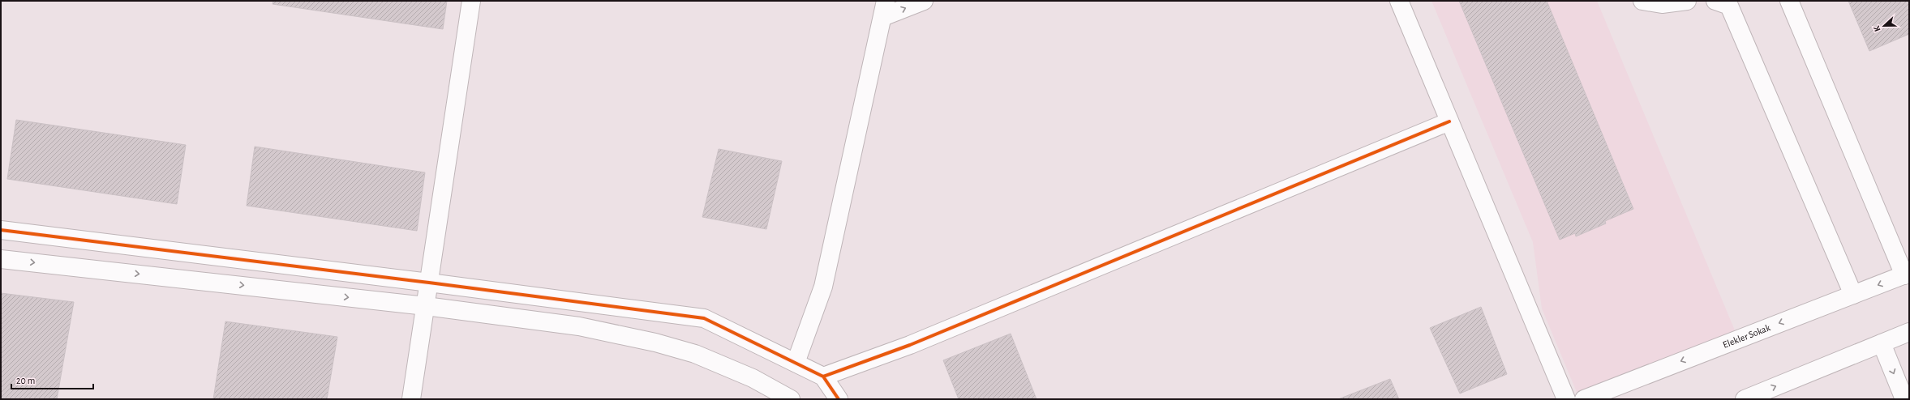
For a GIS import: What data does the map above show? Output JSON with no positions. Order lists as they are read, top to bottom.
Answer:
{
  "streets": {
    "street": ["Elekler Sokak"]
  },
  "scale_bar": "20 m",
  "north": "left"
}
